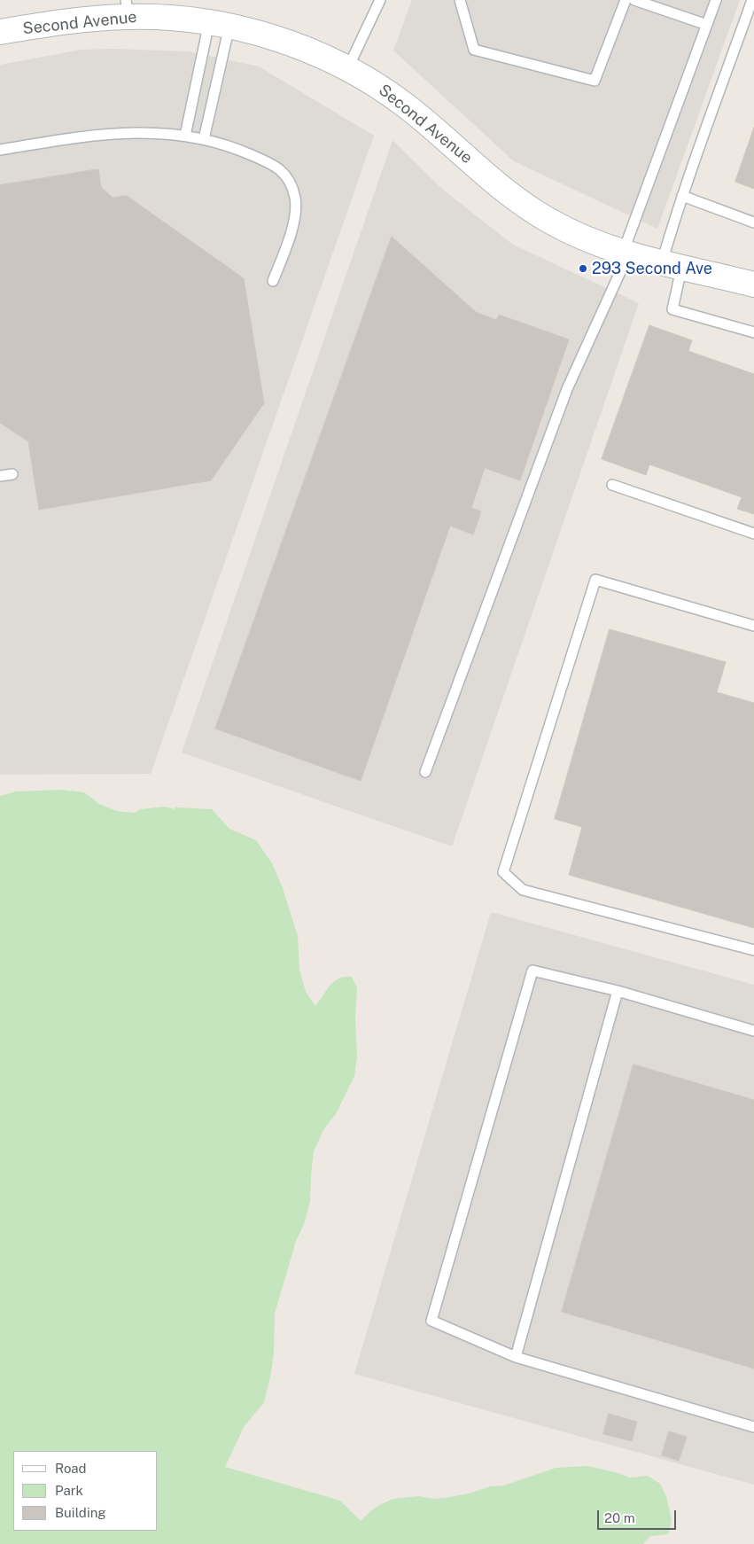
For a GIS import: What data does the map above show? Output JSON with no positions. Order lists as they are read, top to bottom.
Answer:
{
  "streets": {
    "street": ["Second Avenue"]
  },
  "places": ["293 Second Ave"],
  "legend": ["Road", "Park", "Building"],
  "scale_bar": "20 m"
}
